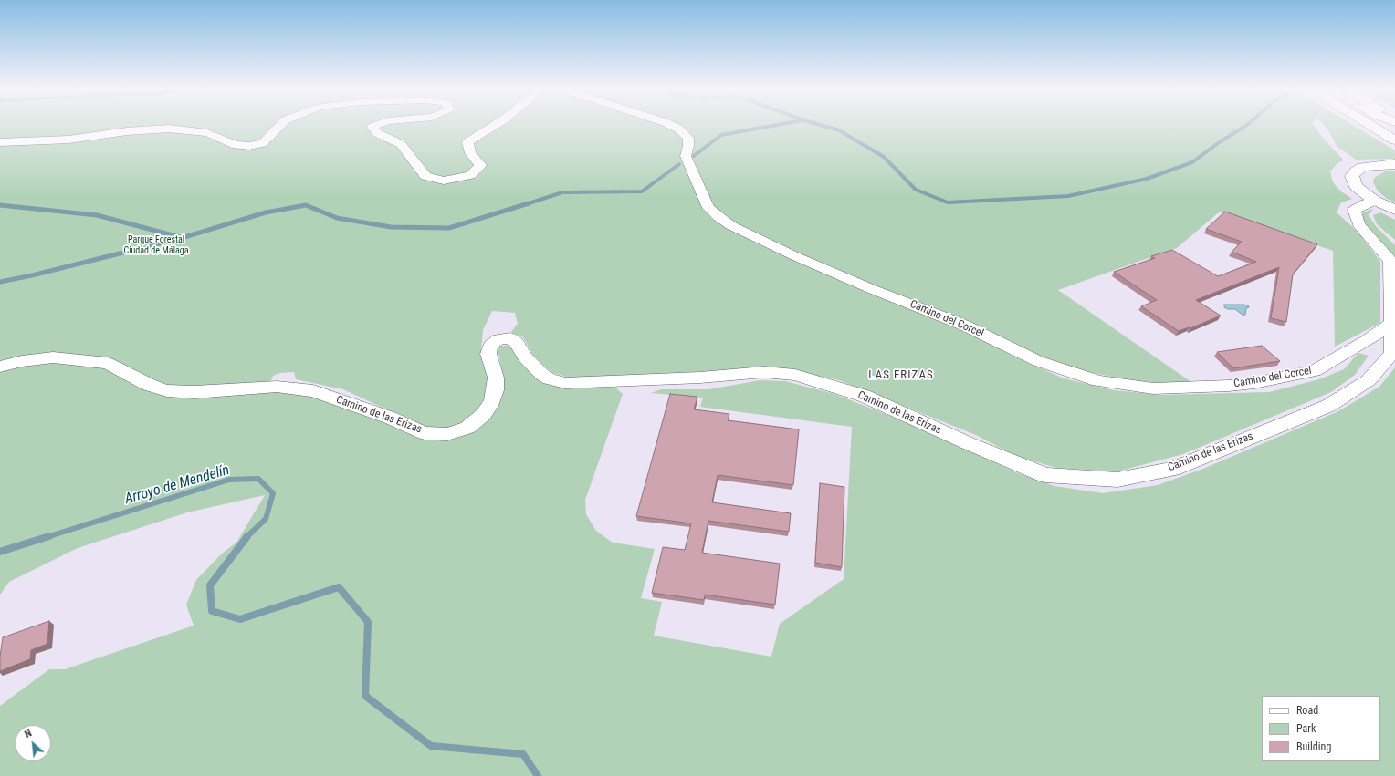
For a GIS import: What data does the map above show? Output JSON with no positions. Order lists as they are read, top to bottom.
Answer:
{
  "streets": {
    "street": ["Camino del Corcel", "Camino de las Erizas"]
  },
  "crossings": [
    ["Camino del Corcel", "Camino de las Erizas"]
  ],
  "districts": ["LAS ERIZAS"],
  "water": ["Arroyo de Mendelín"],
  "parks": ["Parque Forestal Ciudad de Málaga"],
  "legend": ["Road", "Park", "Building"],
  "north": "top left"
}
